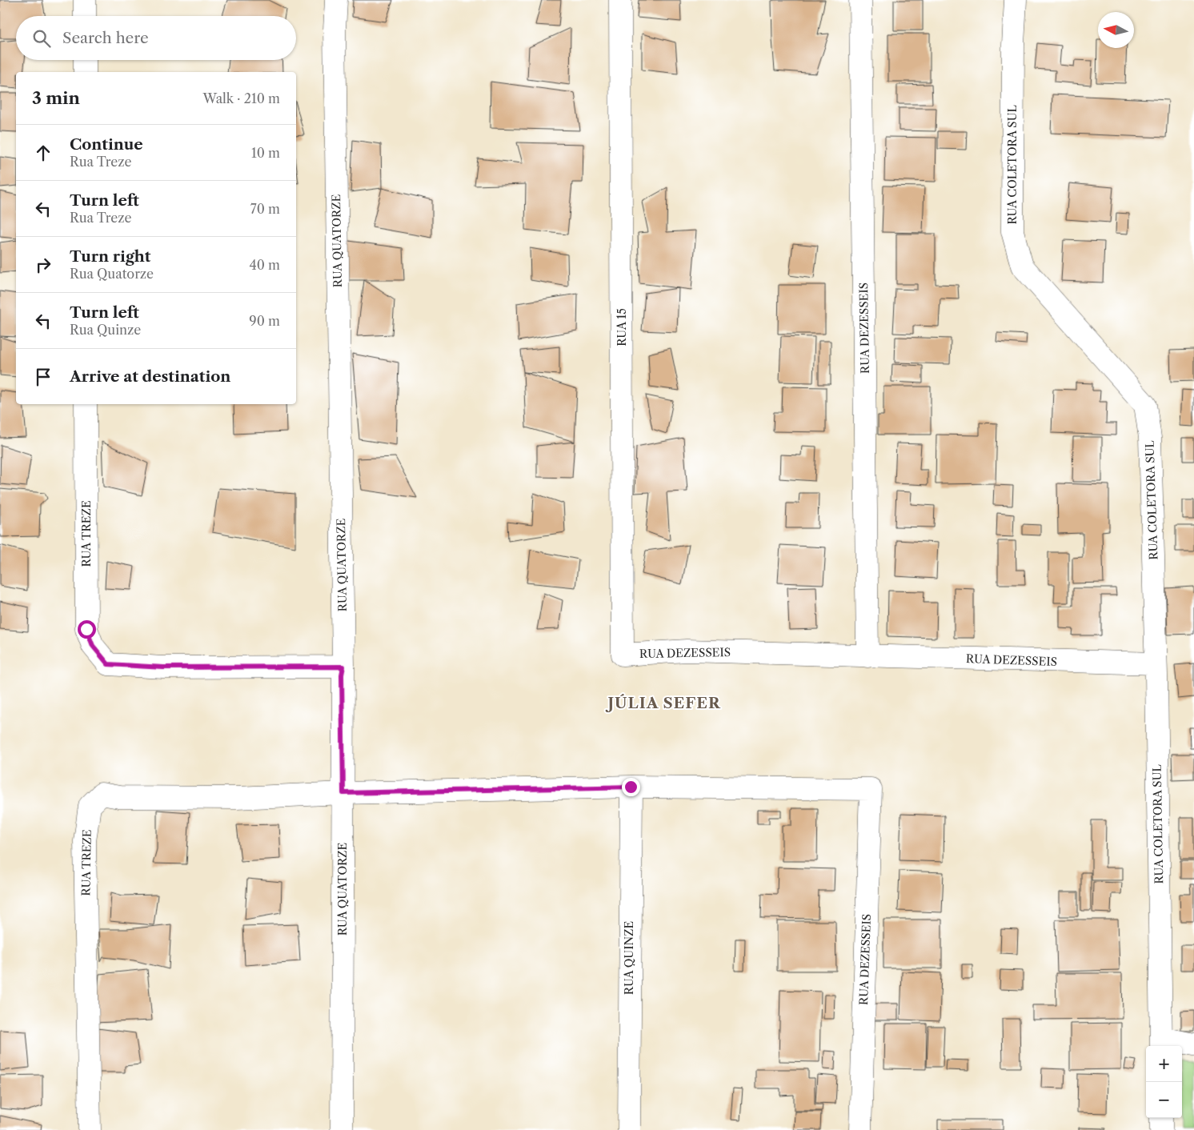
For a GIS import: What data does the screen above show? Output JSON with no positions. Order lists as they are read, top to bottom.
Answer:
{
  "streets": {
    "street": [
      "RUA COLETORA SUL",
      "RUA QUATORZE",
      "RUA 15",
      "RUA DEZESSEIS",
      "RUA TREZE",
      "RUA QUINZE"
    ]
  },
  "crossings": [
    ["RUA COLETORA SUL", "RUA DEZESSEIS"],
    ["RUA QUATORZE", "RUA TREZE"],
    ["RUA 15", "RUA DEZESSEIS"],
    ["RUA DEZESSEIS", "RUA QUINZE"]
  ],
  "districts": ["JÚLIA SEFER"],
  "north": "left",
  "page": {
    "search": "Search here",
    "heading": ["3 min", "Walk · 210 m"],
    "list": [
      ["Continue", "Rua Treze", "10 m"],
      ["Turn left", "Rua Treze", "70 m"],
      ["Turn right", "Rua Quatorze", "40 m"],
      ["Turn left", "Rua Quinze", "90 m"],
      "Arrive at destination"
    ],
    "map_buttons": ["+", "−"]
  }
}
